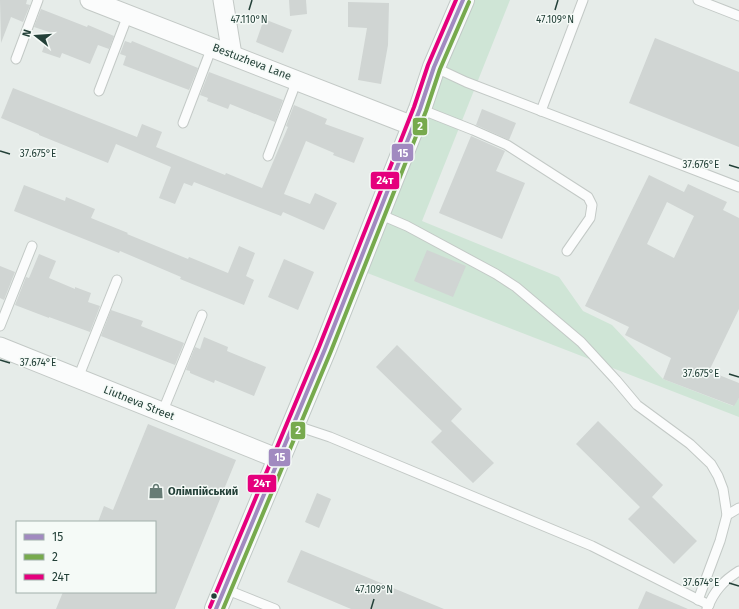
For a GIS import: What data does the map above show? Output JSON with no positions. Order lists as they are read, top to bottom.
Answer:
{
  "streets": {
    "street": ["Bestuzheva Lane", "Liutneva Street"]
  },
  "places": {
    "shop": ["Олімпійський"]
  },
  "lines": ["transit line 15", "transit line 24т", "transit line 2"],
  "legend": ["15", "2", "24т"],
  "north": "left",
  "coordinates": [
    "47.110°N",
    "47.109°N",
    "37.675°E",
    "37.676°E",
    "37.674°E"
  ]
}
